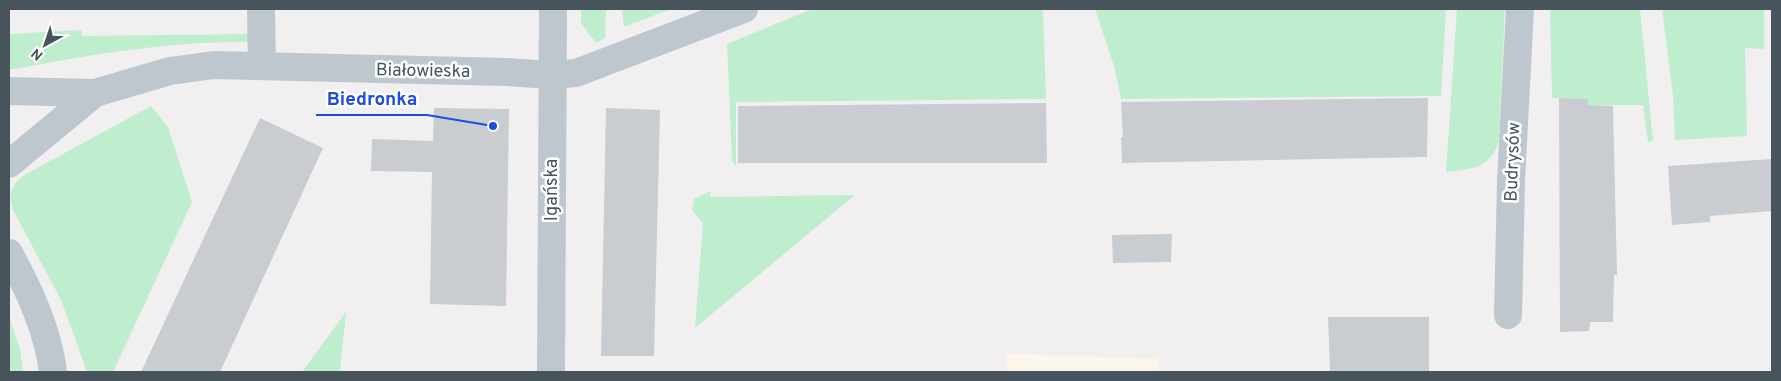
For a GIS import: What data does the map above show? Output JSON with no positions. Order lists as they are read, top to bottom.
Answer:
{
  "streets": {
    "street": ["Białowieska", "Budrysów", "Igańska"]
  },
  "crossings": [
    ["Białowieska", "Igańska"]
  ],
  "places": ["Biedronka"],
  "north": "bottom left"
}
